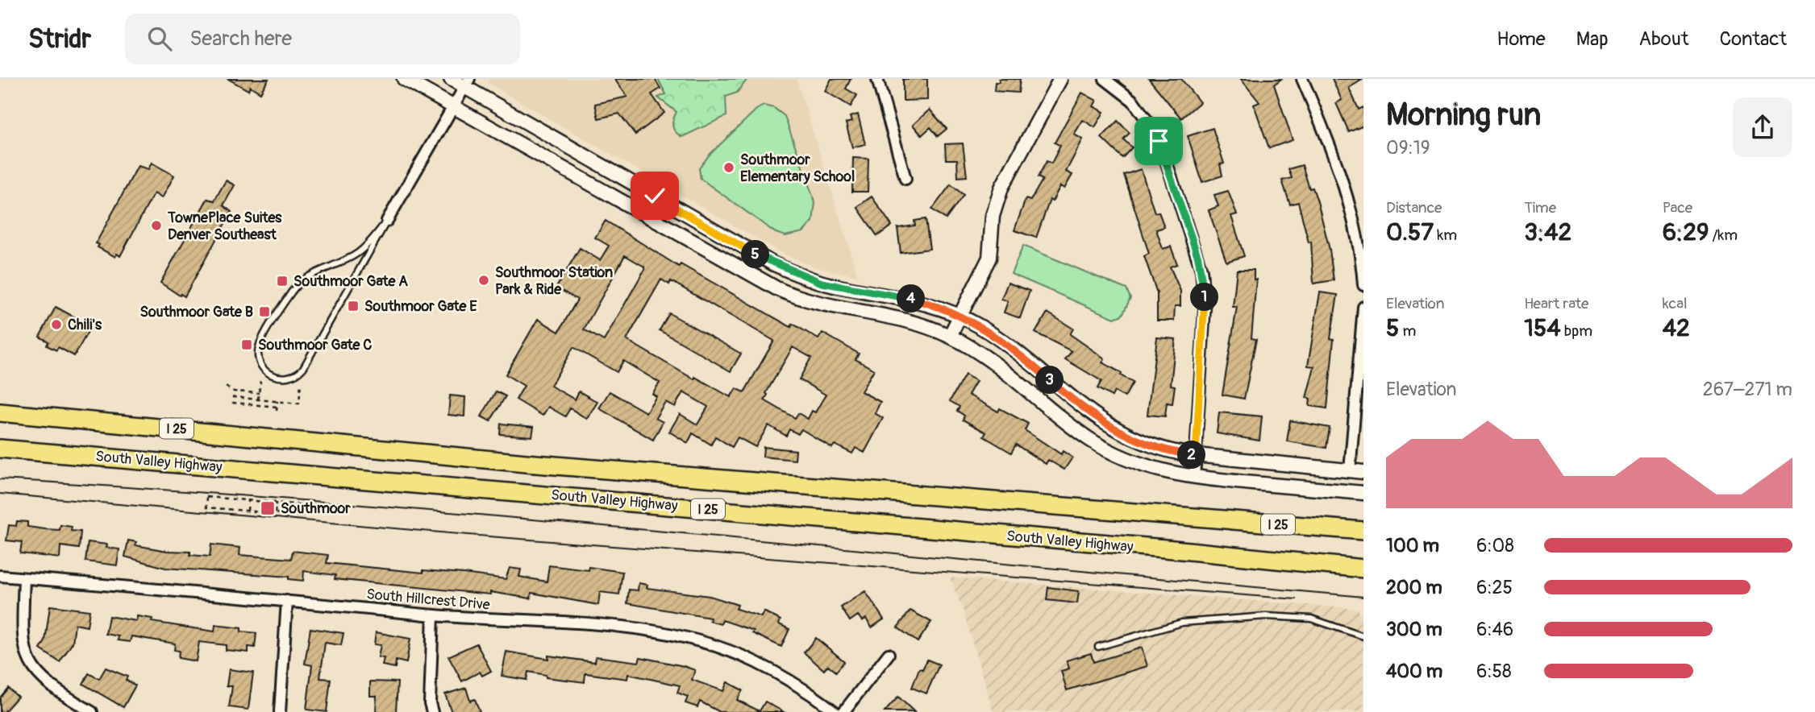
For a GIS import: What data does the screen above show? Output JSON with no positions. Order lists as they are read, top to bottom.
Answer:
{
  "streets": {
    "highway": ["I 25", "South Valley Highway"],
    "street": ["South Hillcrest Drive"]
  },
  "places": {
    "other": [
      "Southmoor Elementary School",
      "TownePlace Suites Denver Southeast",
      "Southmoor Station Park & Ride",
      "Chili's"
    ],
    "transit": [
      "Southmoor Gate A",
      "Southmoor Gate E",
      "Southmoor Gate B",
      "Southmoor Gate C",
      "Southmoor"
    ]
  },
  "page": {
    "header": "Stridr",
    "search": "Search here",
    "nav": [
      "Home",
      "Map",
      "About",
      "Contact"
    ],
    "heading": ["Morning run", "09:19"],
    "stats": [
      ["Distance", "0.57 km"],
      ["Time", "3:42"],
      ["Pace", "6:29 /km"],
      ["Elevation", "5 m"],
      ["Heart rate", "154 bpm"],
      ["kcal", "42"]
    ],
    "pins": [
      "5",
      "1",
      "4",
      "3",
      "2"
    ],
    "chart": ["Elevation", "267–271 m"],
    "list": [
      {
        "name": "100 m",
        "note": "6:08"
      },
      {
        "name": "200 m",
        "note": "6:25"
      },
      {
        "name": "300 m",
        "note": "6:46"
      },
      {
        "name": "400 m",
        "note": "6:58"
      }
    ]
  }
}
